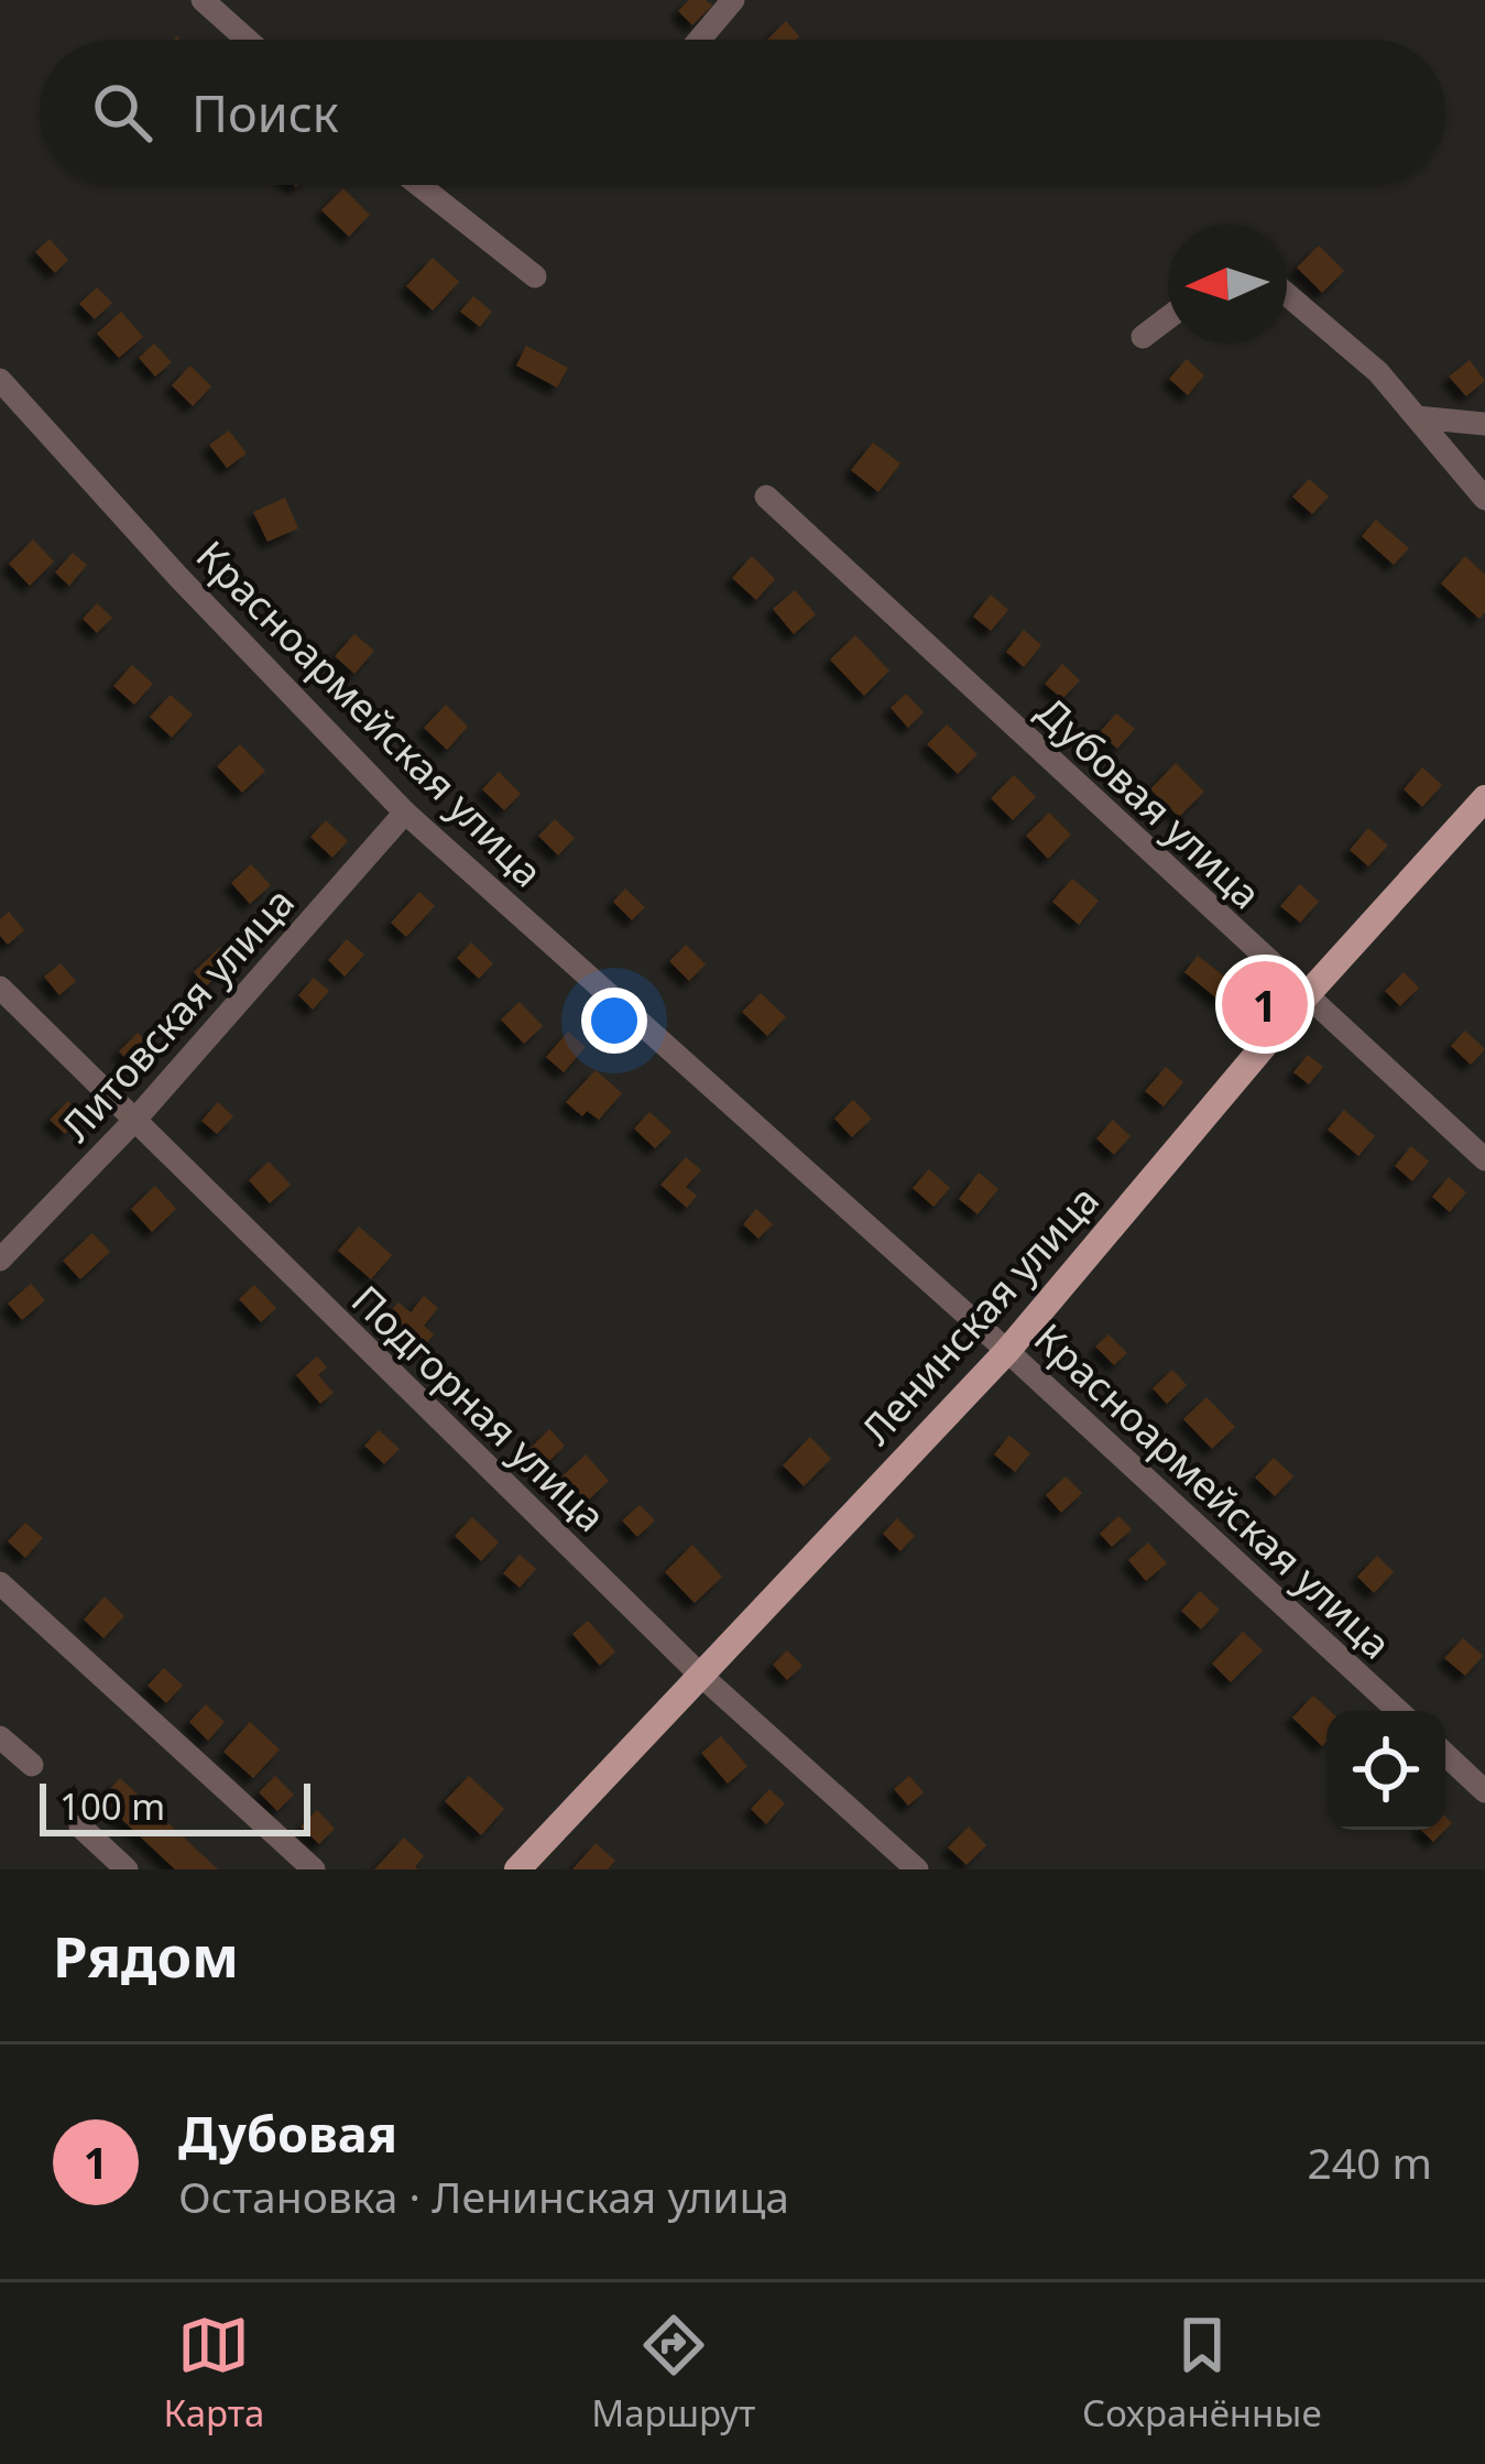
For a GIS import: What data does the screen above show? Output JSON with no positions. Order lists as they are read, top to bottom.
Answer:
{
  "streets": {
    "main road": ["Ленинская улица"],
    "street": [
      "Красноармейская улица",
      "Дубовая улица",
      "Литовская улица",
      "Подгорная улица"
    ]
  },
  "crossings": [
    ["Красноармейская улица", "Литовская улица"],
    ["Красноармейская улица", "Ленинская улица"],
    ["Дубовая улица", "Ленинская улица"],
    ["Литовская улица", "Подгорная улица"],
    ["Ленинская улица", "Подгорная улица"]
  ],
  "scale_bar": "100 m",
  "north": "left",
  "page": {
    "search": "Поиск",
    "pins": "1",
    "scale": "100 m",
    "heading": "Рядом",
    "list": [
      {
        "mark": "1",
        "name": "Дубовая",
        "note": "Остановка · Ленинская улица",
        "value": "240 m"
      }
    ],
    "nav": ["Карта", "Маршрут", "Сохранённые"]
  }
}
